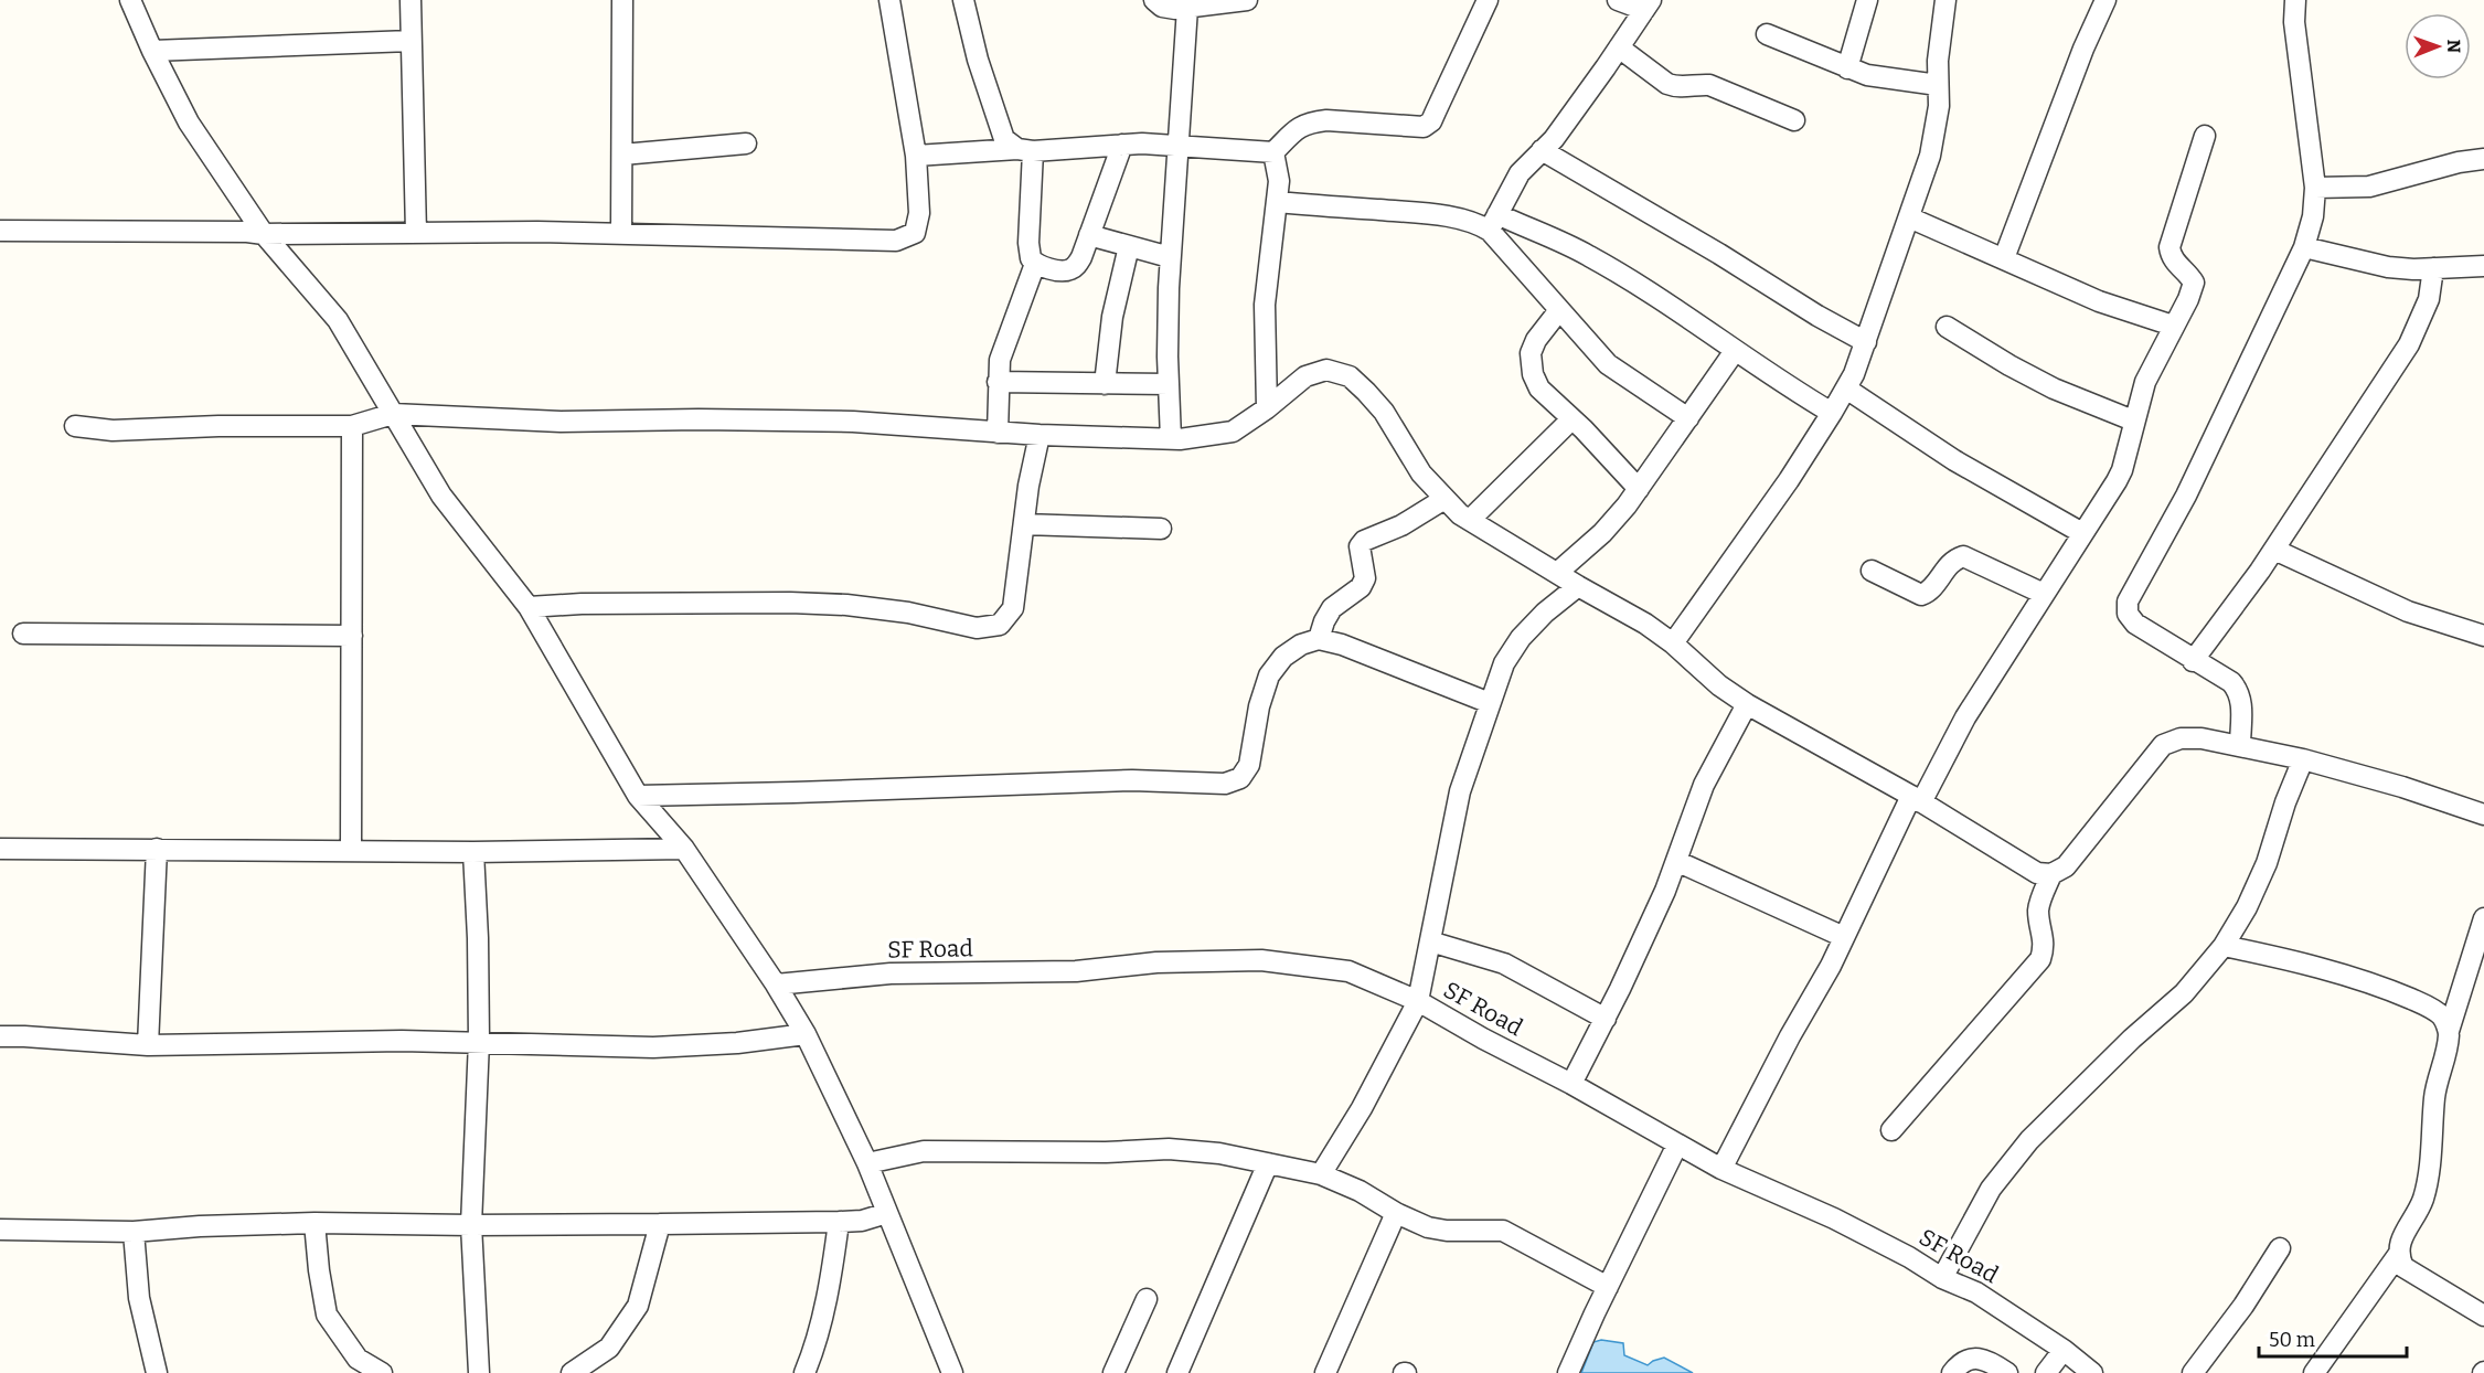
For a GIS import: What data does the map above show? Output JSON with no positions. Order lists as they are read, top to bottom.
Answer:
{
  "streets": {
    "street": ["SF Road"]
  },
  "scale_bar": "50 m",
  "north": "right"
}
